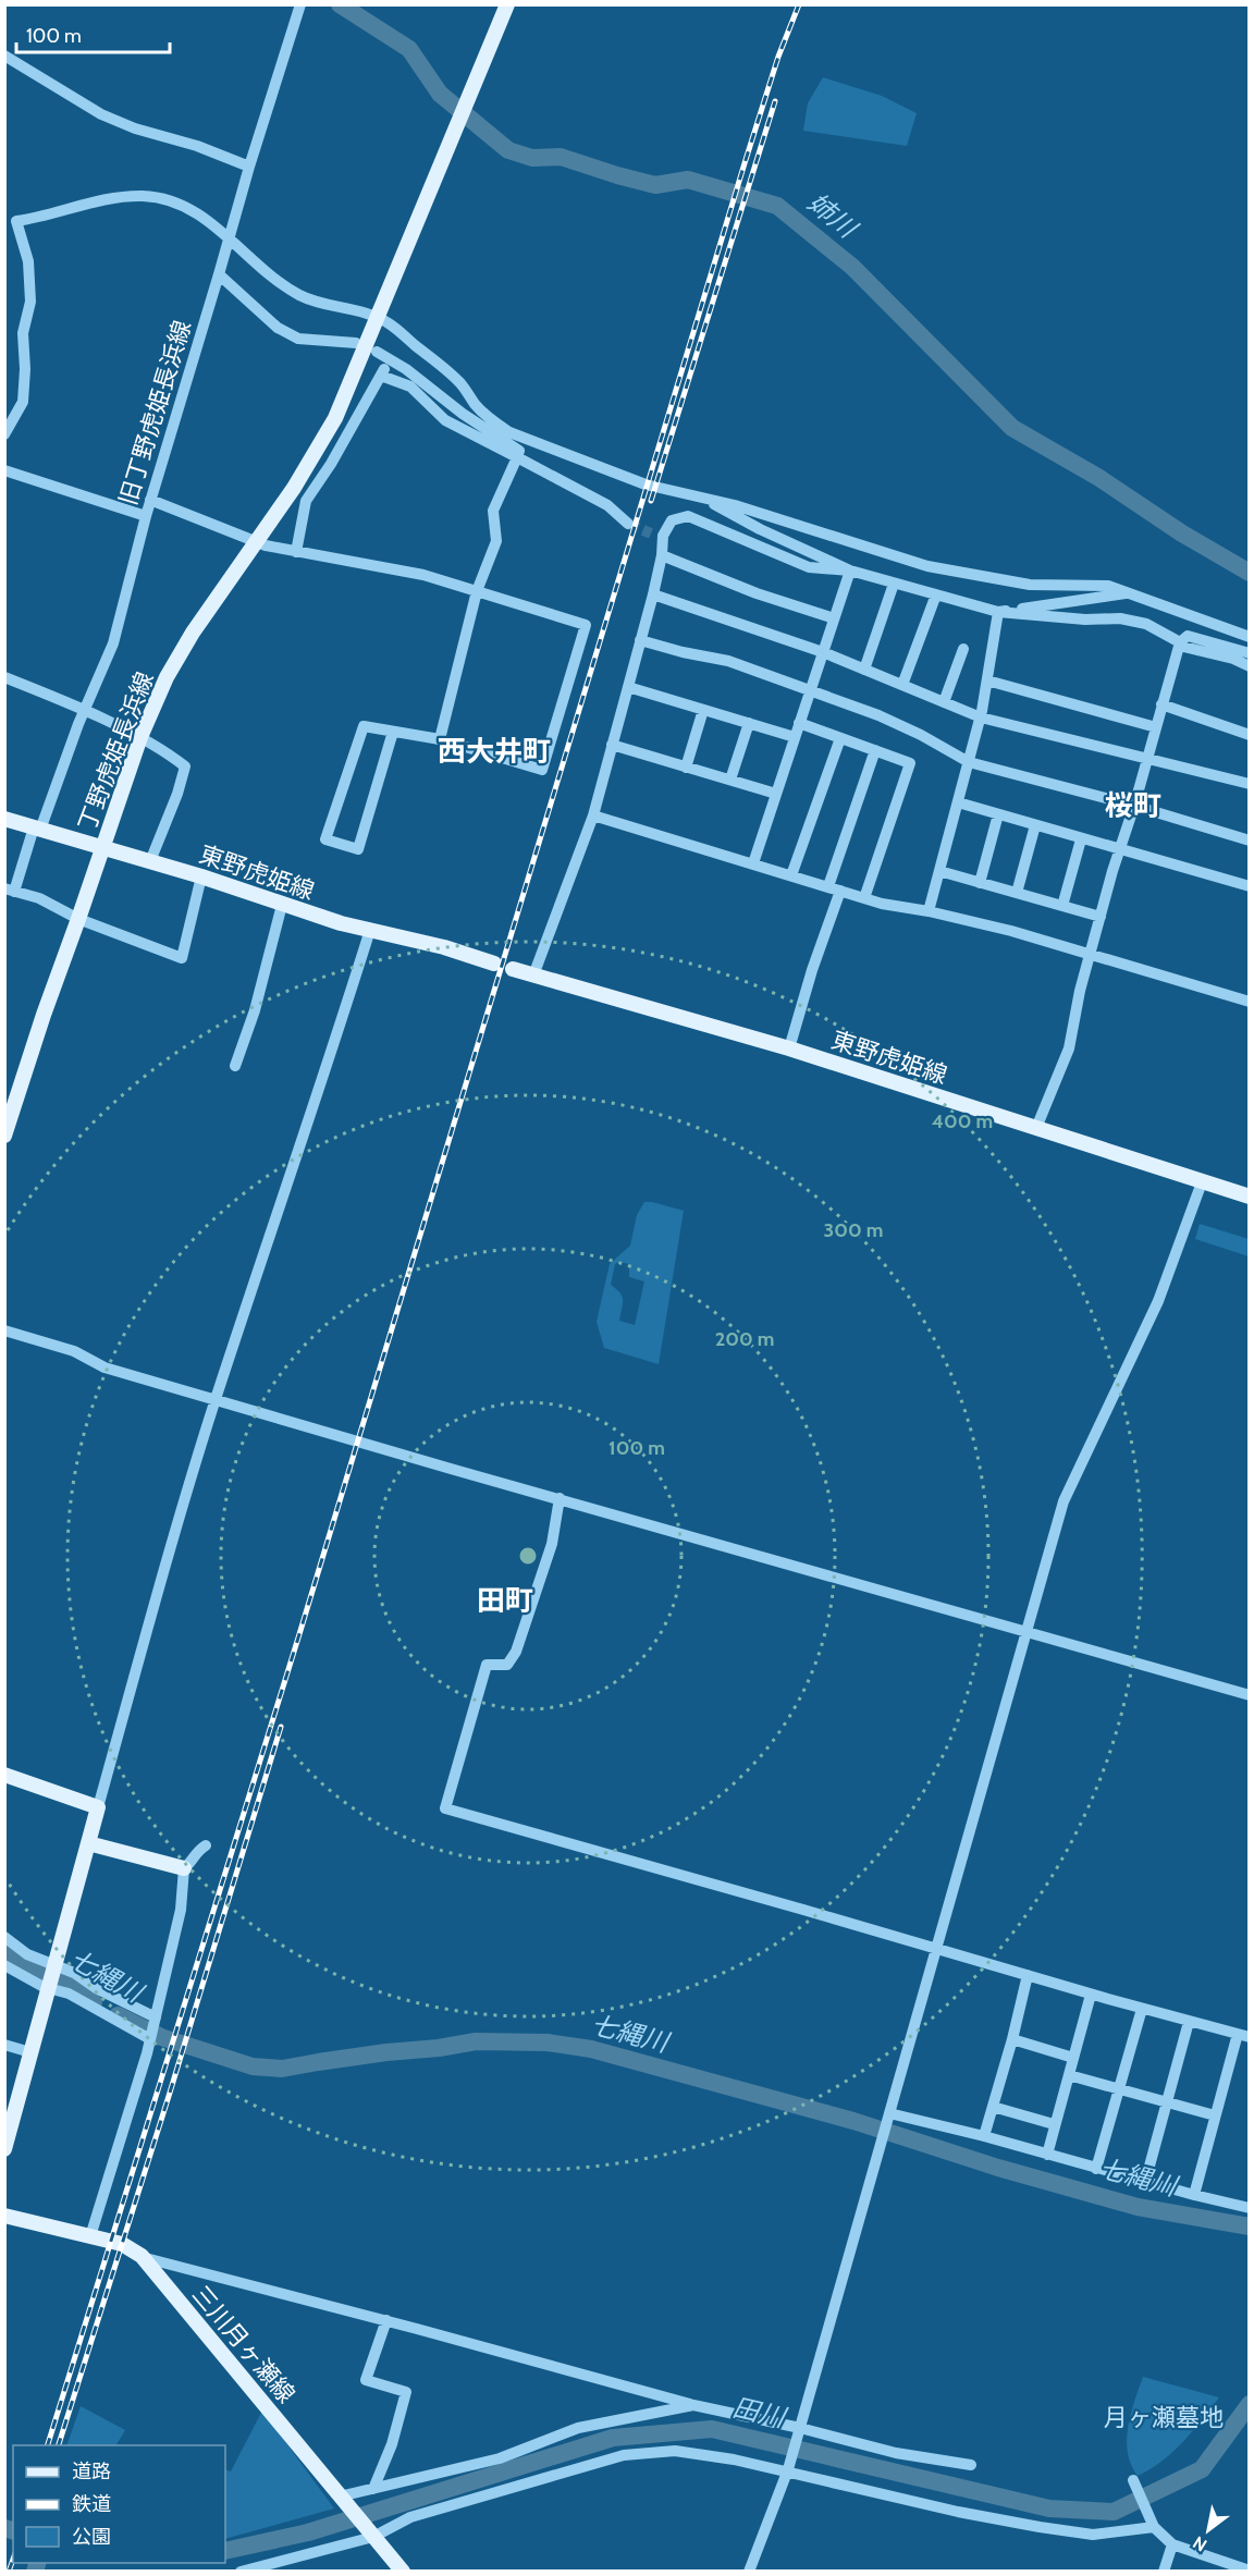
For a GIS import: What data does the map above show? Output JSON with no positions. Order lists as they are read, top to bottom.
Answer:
{
  "streets": {
    "main road": ["丁野虎姫長浜線", "東野虎姫線", "三川月ヶ瀬線"],
    "street": ["旧丁野虎姫長浜線"]
  },
  "crossings": [
    ["旧丁野虎姫長浜線", "東野虎姫線"],
    ["丁野虎姫長浜線", "東野虎姫線"]
  ],
  "districts": ["西大井町", "桜町", "田町"],
  "water": ["姉川", "七縄川", "田川"],
  "parks": ["月ヶ瀬墓地"],
  "legend": ["道路", "鉄道", "公園"],
  "scale_bar": "100 m",
  "north": "bottom left",
  "rings": [
    "400 m",
    "300 m",
    "200 m",
    "100 m"
  ]
}
